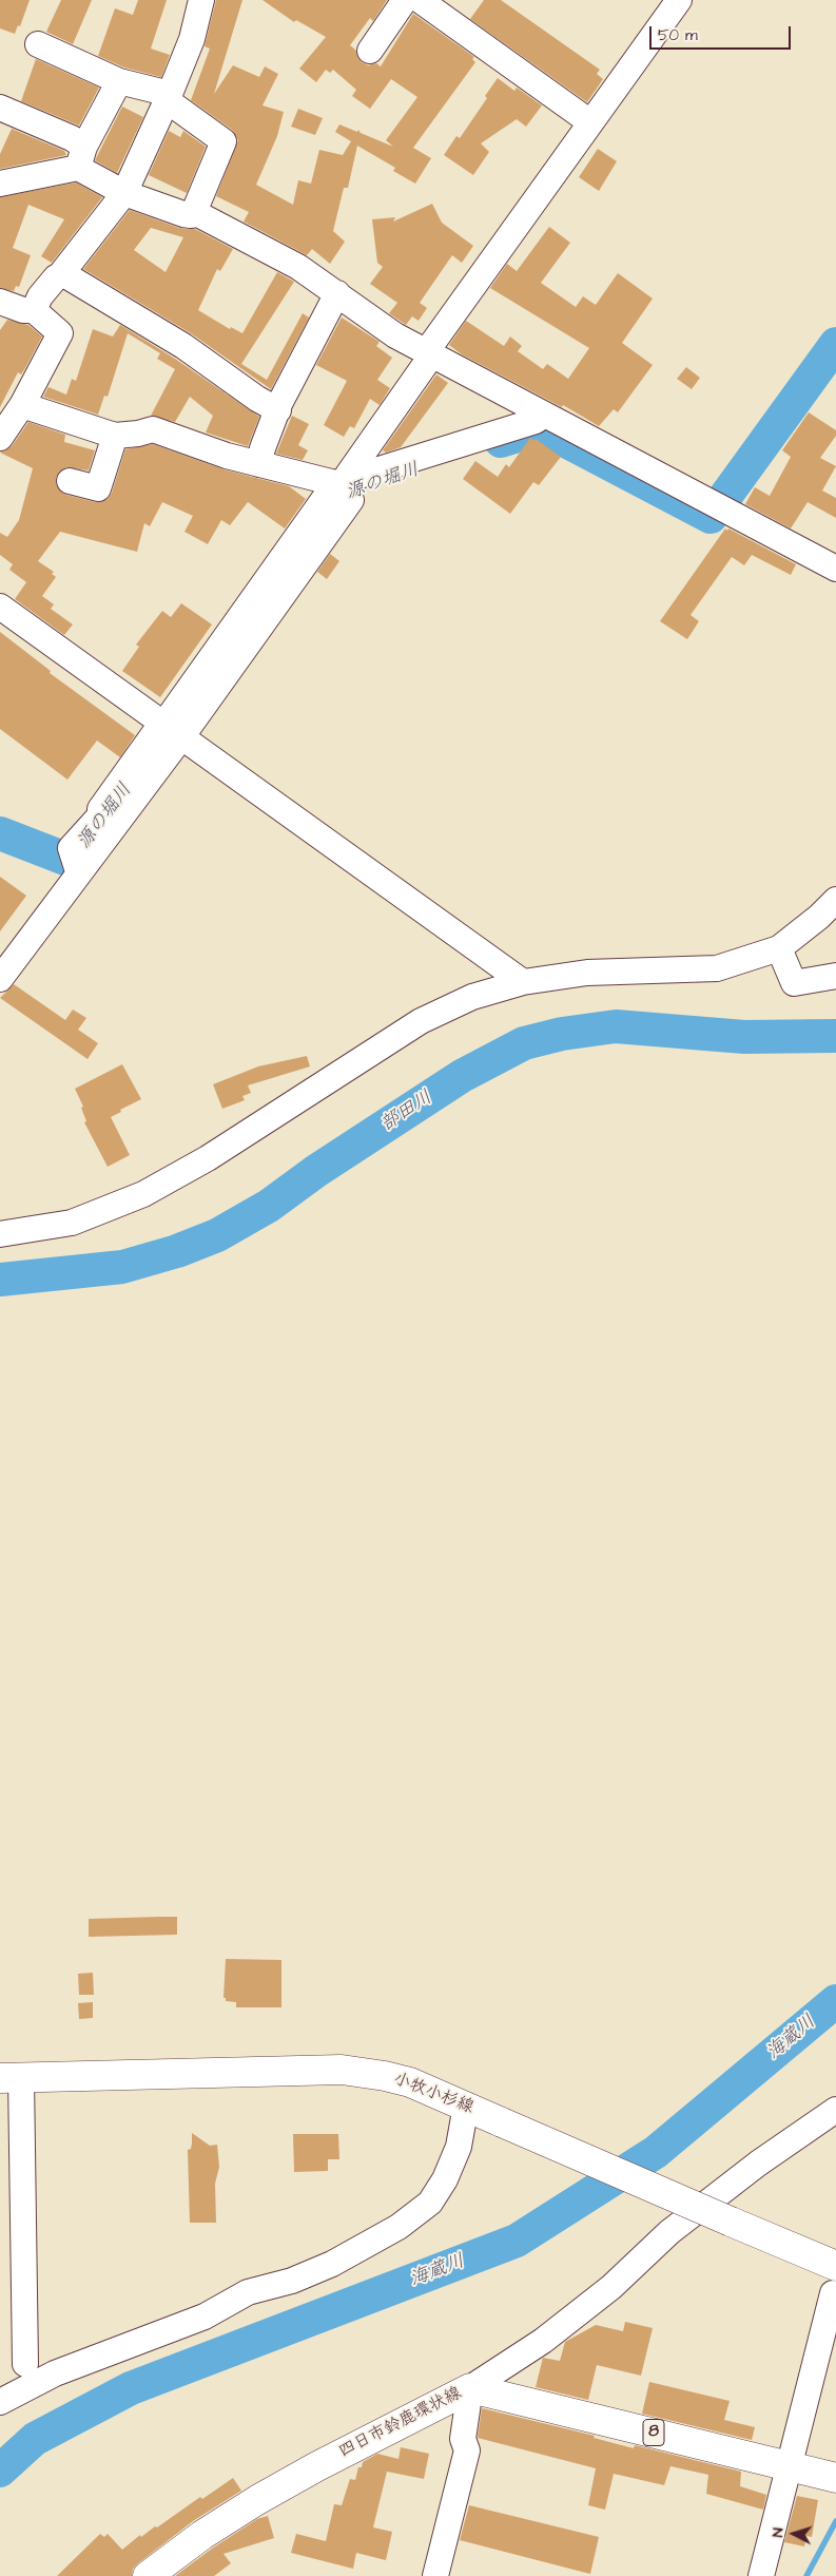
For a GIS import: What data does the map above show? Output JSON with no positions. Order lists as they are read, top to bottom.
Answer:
{
  "streets": {
    "main road": ["小牧小杉線", "四日市鈴鹿環状線", "8"]
  },
  "water": ["源の堀川", "部田川", "海蔵川"],
  "scale_bar": "50 m",
  "north": "left"
}
